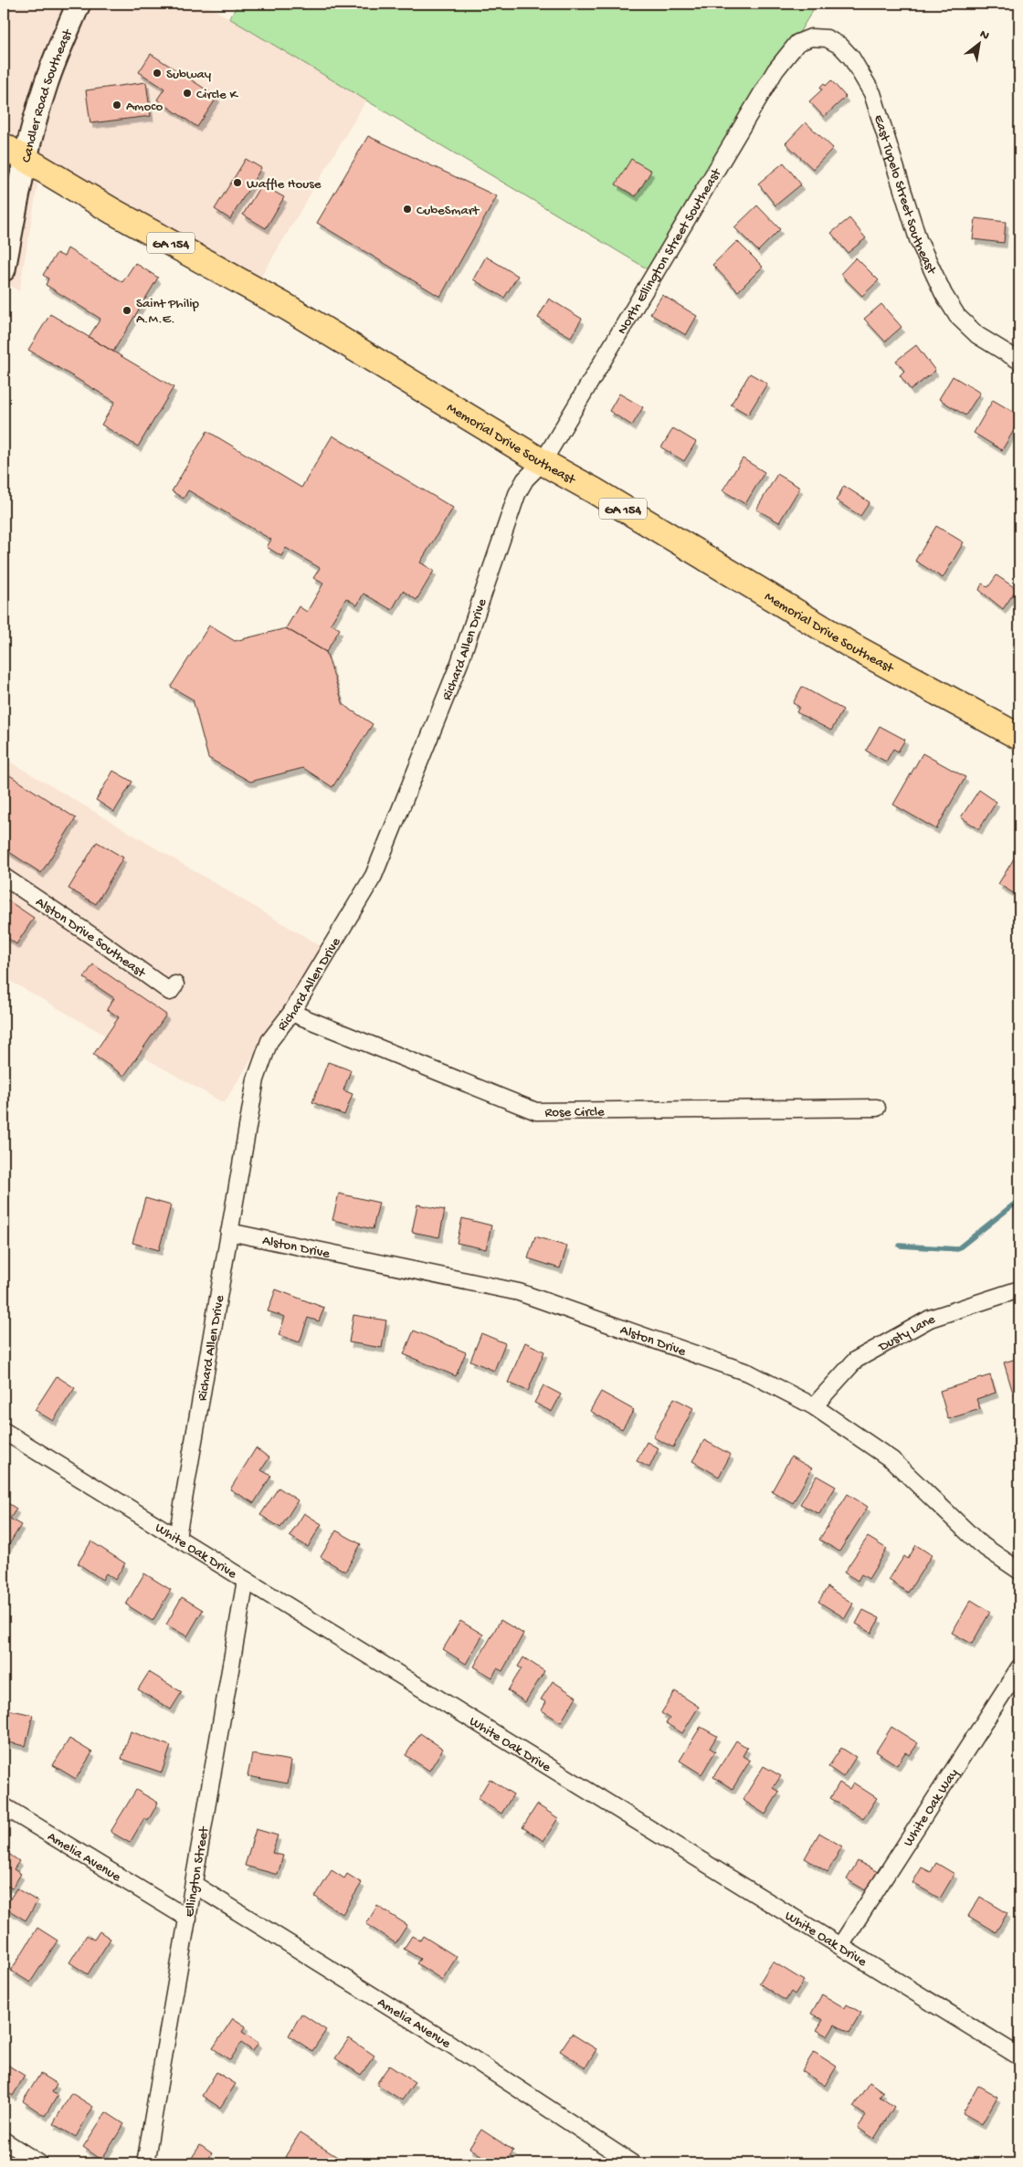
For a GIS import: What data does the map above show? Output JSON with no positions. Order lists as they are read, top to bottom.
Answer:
{
  "streets": {
    "main road": ["Candler Road Southeast", "GA 154", "Memorial Drive Southeast"],
    "street": [
      "East Tupelo Street Southeast",
      "North Ellington Street Southeast",
      "Richard Allen Drive",
      "Alston Drive Southeast",
      "Rose Circle",
      "Alston Drive",
      "Dusty Lane",
      "White Oak Drive",
      "White Oak Way",
      "Amelia Avenue",
      "Ellington Street"
    ]
  },
  "crossings": [
    ["Candler Road Southeast", "Memorial Drive Southeast"],
    ["East Tupelo Street Southeast", "North Ellington Street Southeast"],
    ["North Ellington Street Southeast", "Memorial Drive Southeast"],
    ["North Ellington Street Southeast", "Richard Allen Drive"],
    ["Memorial Drive Southeast", "Richard Allen Drive"],
    ["Richard Allen Drive", "Rose Circle"],
    ["Richard Allen Drive", "Alston Drive"],
    ["Richard Allen Drive", "White Oak Drive"],
    ["Alston Drive", "Dusty Lane"],
    ["White Oak Drive", "White Oak Way"],
    ["White Oak Drive", "Ellington Street"],
    ["Amelia Avenue", "Ellington Street"]
  ],
  "places": [
    "Subway",
    "Circle K",
    "Amoco",
    "Waffle House",
    "CubeSmart",
    "Saint Philip A.M.E."
  ],
  "north": "top right"
}
